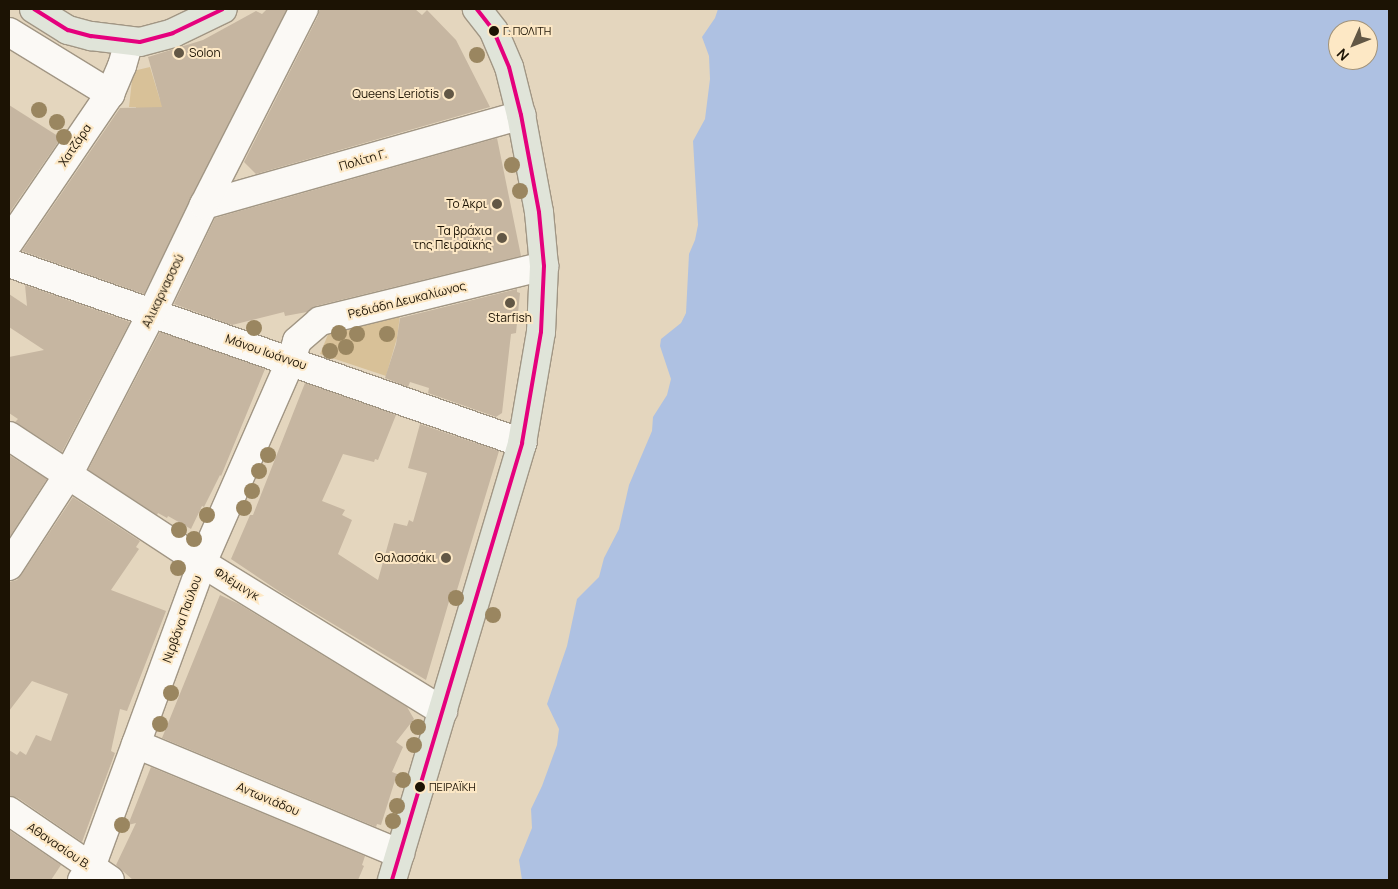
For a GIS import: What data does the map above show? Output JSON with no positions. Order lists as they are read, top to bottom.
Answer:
{
  "streets": {
    "street": [
      "Χατζάρα",
      "Πολίτη Γ.",
      "Αλικαρνασσού",
      "Ρεδιάδη Δευκαλίωνος",
      "Μάνου Ιωάννου",
      "Φλέμινγκ",
      "Νιρβάνα Παύλου",
      "Αντωνιάδου",
      "Αθανασίου Β."
    ]
  },
  "crossings": [
    ["Πολίτη Γ.", "Αλικαρνασσού"],
    ["Αλικαρνασσού", "Μάνου Ιωάννου"],
    ["Αλικαρνασσού", "Φλέμινγκ"],
    ["Ρεδιάδη Δευκαλίωνος", "Μάνου Ιωάννου"],
    ["Ρεδιάδη Δευκαλίωνος", "Νιρβάνα Παύλου"],
    ["Μάνου Ιωάννου", "Νιρβάνα Παύλου"],
    ["Φλέμινγκ", "Νιρβάνα Παύλου"],
    ["Νιρβάνα Παύλου", "Αντωνιάδου"],
    ["Νιρβάνα Παύλου", "Αθανασίου Β."]
  ],
  "places": [
    "Γ. ΠΟΛΙΤΗ",
    "Solon",
    "Queens Leriotis",
    "Το Άκρι",
    "Τα βράχια της Πειραϊκής",
    "Starfish",
    "Θαλασσάκι",
    "ΠΕΙΡΑΪΚΗ"
  ],
  "north": "bottom left"
}
